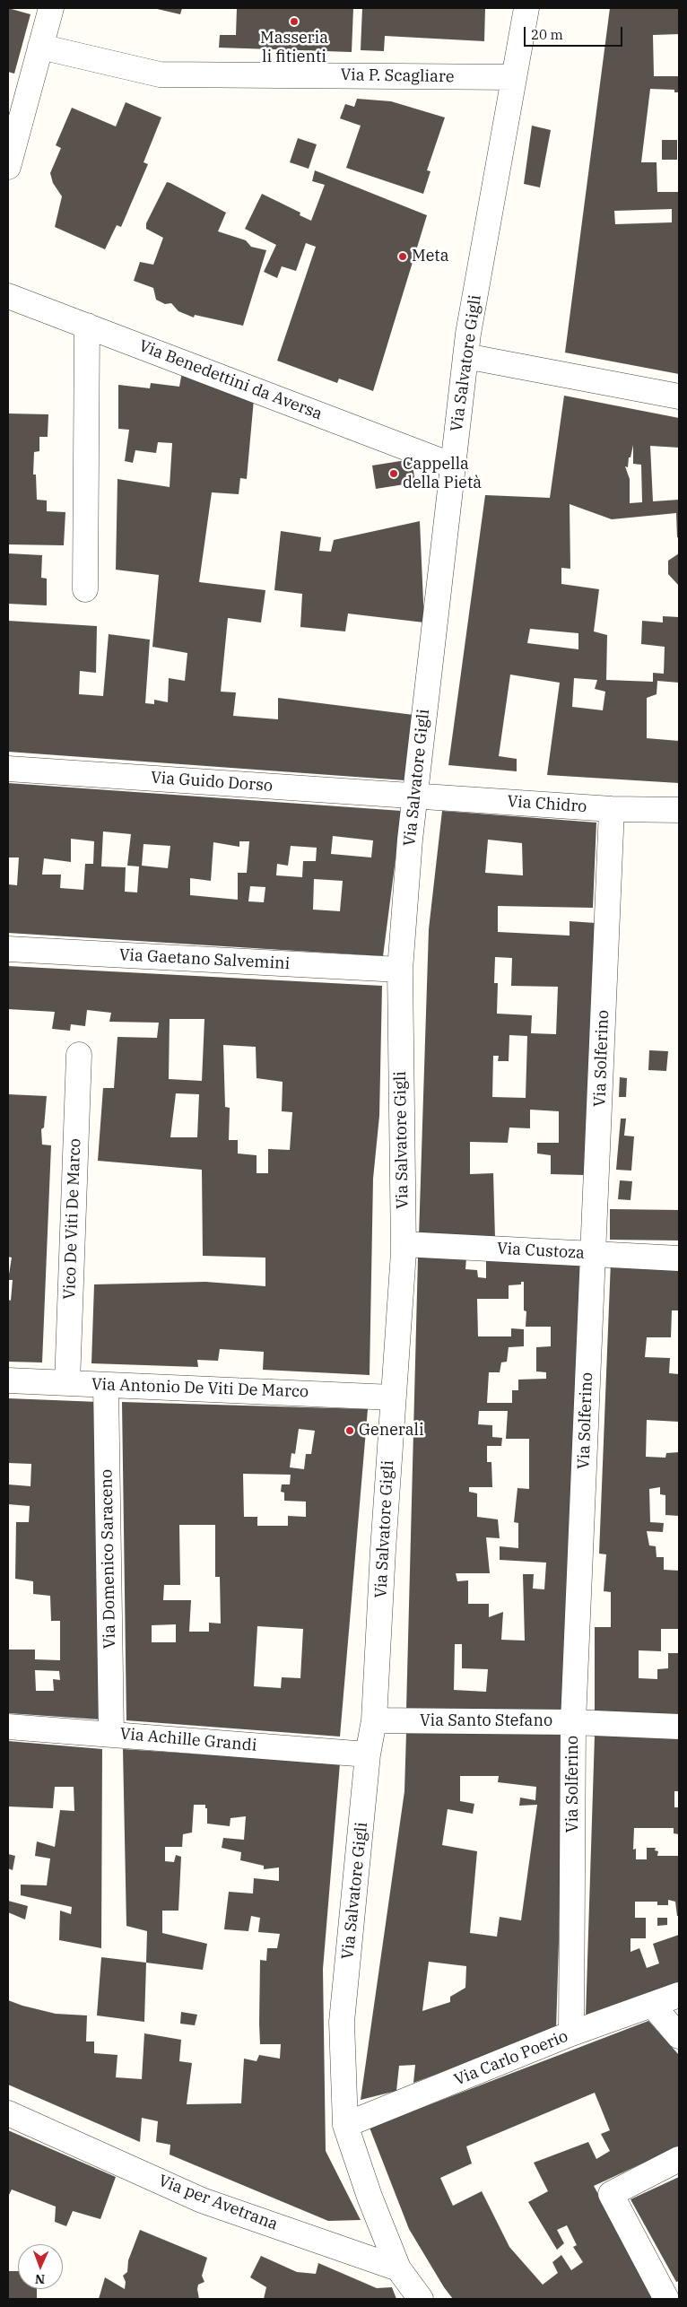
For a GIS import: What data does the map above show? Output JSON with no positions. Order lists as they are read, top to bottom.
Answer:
{
  "streets": {
    "street": [
      "Via P. Scagliare",
      "Via Salvatore Gigli",
      "Via Benedettini da Aversa",
      "Via Guido Dorso",
      "Via Chidro",
      "Via Gaetano Salvemini",
      "Via Solferino",
      "Vico De Viti De Marco",
      "Via Custoza",
      "Via Antonio De Viti De Marco",
      "Via Domenico Saraceno",
      "Via Santo Stefano",
      "Via Achille Grandi",
      "Via Carlo Poerio",
      "Via per Avetrana"
    ]
  },
  "crossings": [
    ["Via P. Scagliare", "Via Salvatore Gigli"],
    ["Via Salvatore Gigli", "Via Benedettini da Aversa"],
    ["Via Salvatore Gigli", "Via Guido Dorso"],
    ["Via Salvatore Gigli", "Via Chidro"],
    ["Via Salvatore Gigli", "Via Gaetano Salvemini"],
    ["Via Salvatore Gigli", "Via Custoza"],
    ["Via Salvatore Gigli", "Via Antonio De Viti De Marco"],
    ["Via Salvatore Gigli", "Via Santo Stefano"],
    ["Via Salvatore Gigli", "Via Achille Grandi"],
    ["Via Salvatore Gigli", "Via Carlo Poerio"],
    ["Via Salvatore Gigli", "Via per Avetrana"],
    ["Via Guido Dorso", "Via Chidro"],
    ["Via Chidro", "Via Solferino"],
    ["Via Solferino", "Via Custoza"],
    ["Via Solferino", "Via Santo Stefano"],
    ["Via Solferino", "Via Carlo Poerio"],
    ["Vico De Viti De Marco", "Via Antonio De Viti De Marco"],
    ["Via Antonio De Viti De Marco", "Via Domenico Saraceno"],
    ["Via Domenico Saraceno", "Via Achille Grandi"]
  ],
  "places": [
    "Masseria li fitienti",
    "Meta",
    "Cappella della Pietà",
    "Generali"
  ],
  "scale_bar": "20 m",
  "north": "bottom"
}
